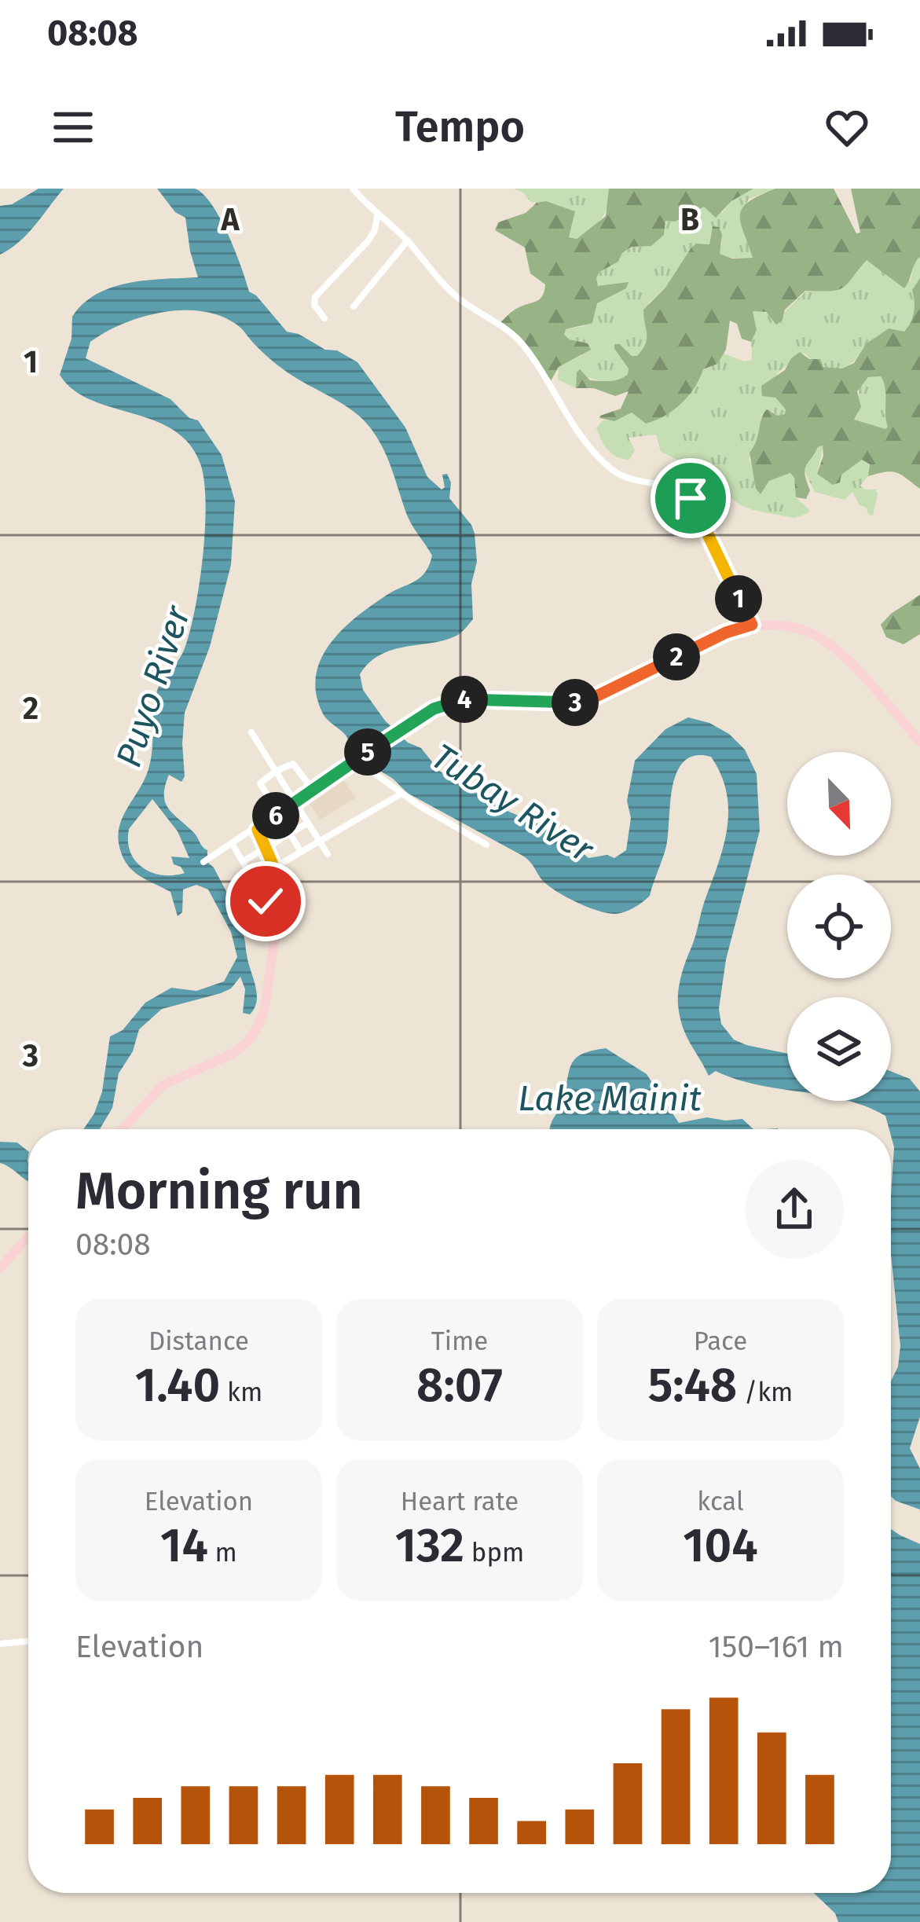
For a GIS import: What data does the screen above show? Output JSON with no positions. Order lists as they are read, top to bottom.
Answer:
{
  "water": ["Puyo River", "Tubay River", "Lake Mainit"],
  "north": "bottom right",
  "page": {
    "status": "08:08",
    "header": "Tempo",
    "pins": [
      "1",
      "2",
      "4",
      "3",
      "5",
      "6"
    ],
    "heading": ["Morning run", "08:08"],
    "stats": [
      ["Distance", "1.40 km"],
      ["Time", "8:07"],
      ["Pace", "5:48 /km"],
      ["Elevation", "14 m"],
      ["Heart rate", "132 bpm"],
      ["kcal", "104"]
    ],
    "chart": ["Elevation", "150–161 m"]
  },
  "grid": {
    "columns": ["A", "B"],
    "rows": ["1", "2", "3"]
  }
}
